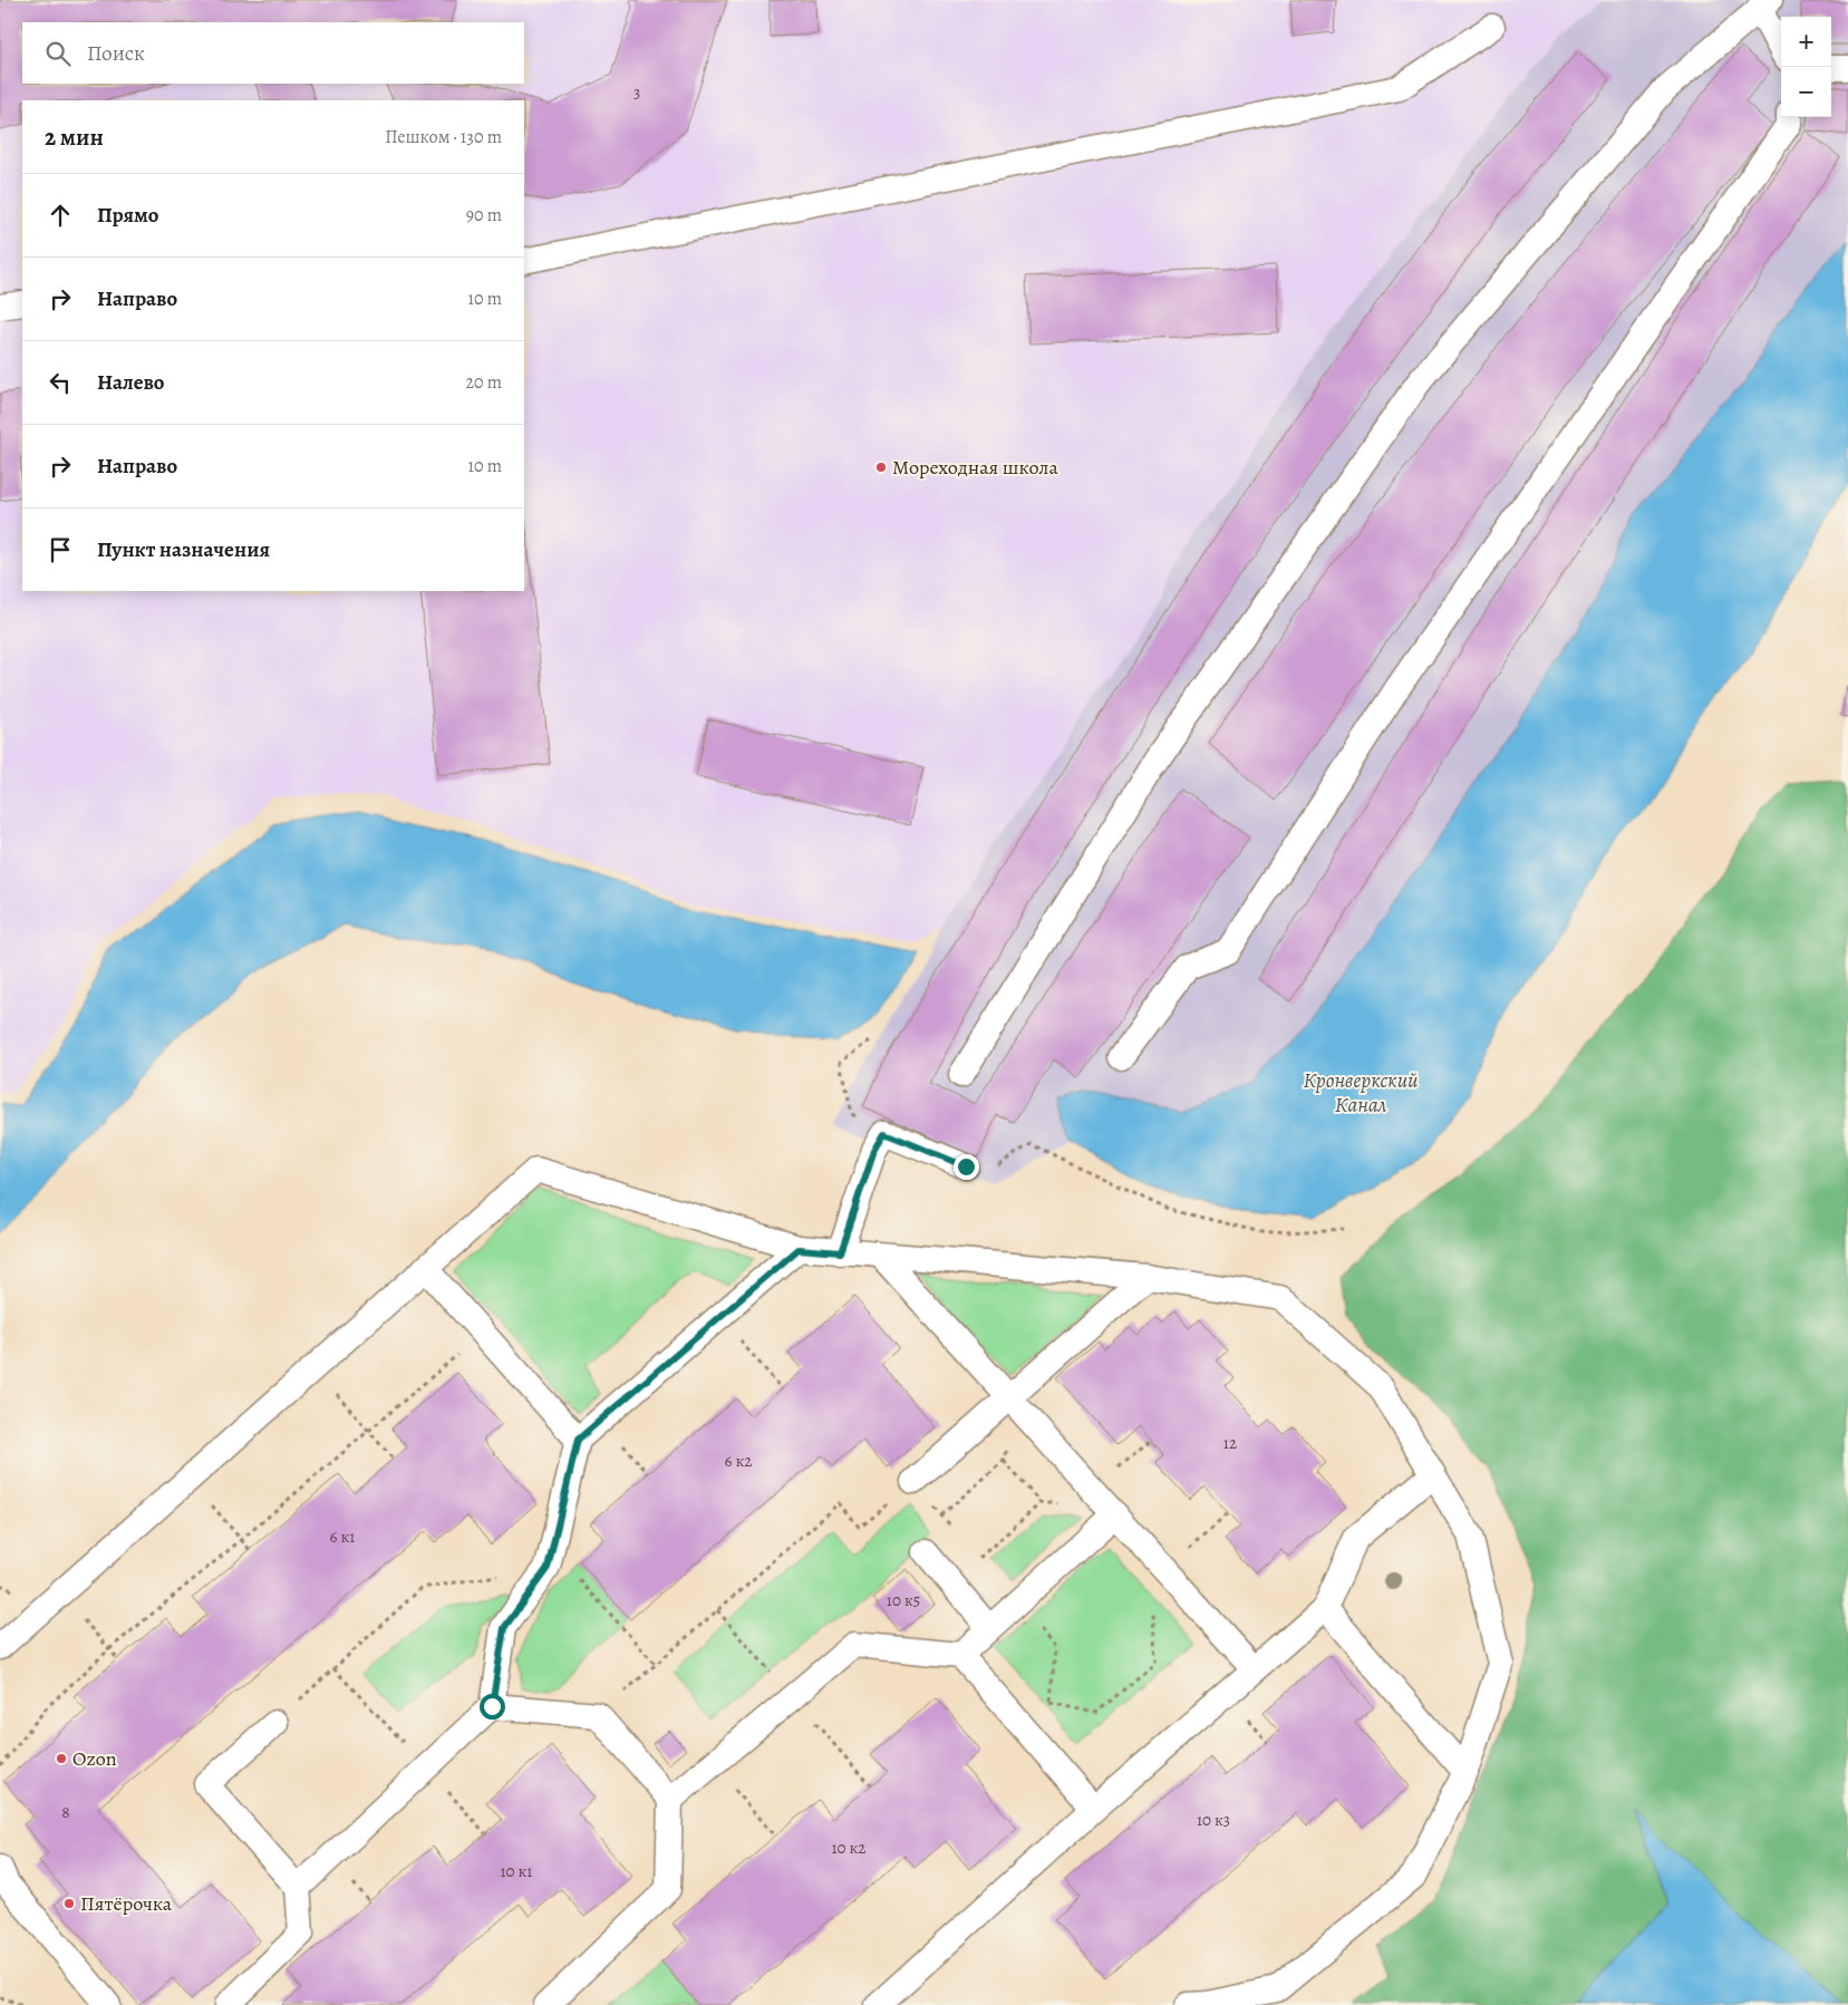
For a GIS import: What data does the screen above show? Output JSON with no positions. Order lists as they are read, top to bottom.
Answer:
{
  "water": ["Кронверкский Канал"],
  "places": ["Мореходная школа", "Ozon", "Пятёрочка"],
  "house_numbers": [
    "3",
    "12",
    "6 к2",
    "6 к1",
    "10 к5",
    "8",
    "10 к3",
    "10 к2",
    "10 к1"
  ],
  "page": {
    "map_buttons": ["+", "−"],
    "search": "Поиск",
    "heading": ["2 мин", "Пешком · 130 m"],
    "list": [
      ["Прямо", "90 m"],
      ["Направо", "10 m"],
      ["Налево", "20 m"],
      ["Направо", "10 m"],
      "Пункт назначения"
    ]
  }
}
